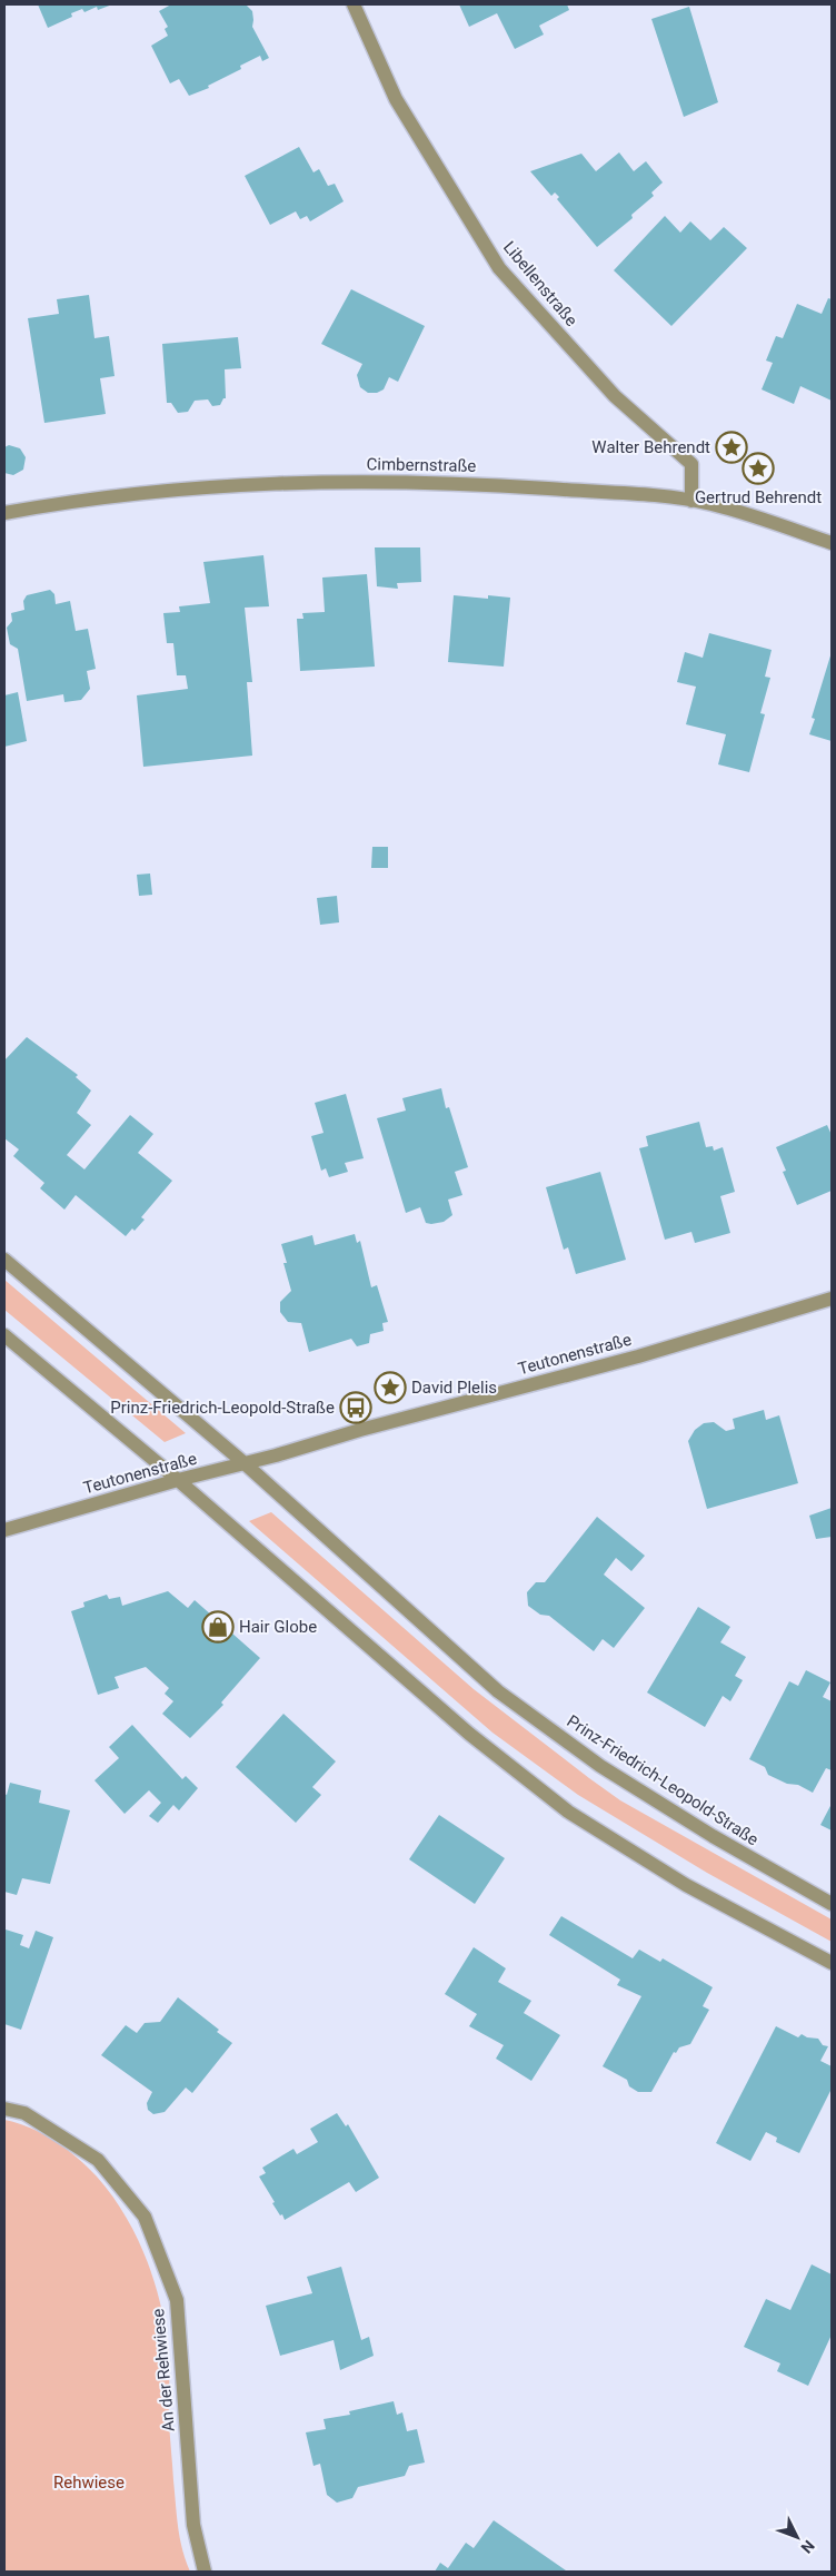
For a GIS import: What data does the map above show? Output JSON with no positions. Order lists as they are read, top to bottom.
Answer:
{
  "streets": {
    "street": [
      "Libellenstraße",
      "Cimbernstraße",
      "Teutonenstraße",
      "Prinz-Friedrich-Leopold-Straße",
      "An der Rehwiese"
    ]
  },
  "crossings": [
    ["Libellenstraße", "Cimbernstraße"],
    ["Teutonenstraße", "Prinz-Friedrich-Leopold-Straße"]
  ],
  "parks": ["Rehwiese"],
  "places": {
    "place": ["Walter Behrendt", "Gertrud Behrendt", "David Plelis"],
    "bus stop": ["Prinz-Friedrich-Leopold-Straße"],
    "shop": ["Hair Globe"]
  },
  "north": "bottom right"
}
